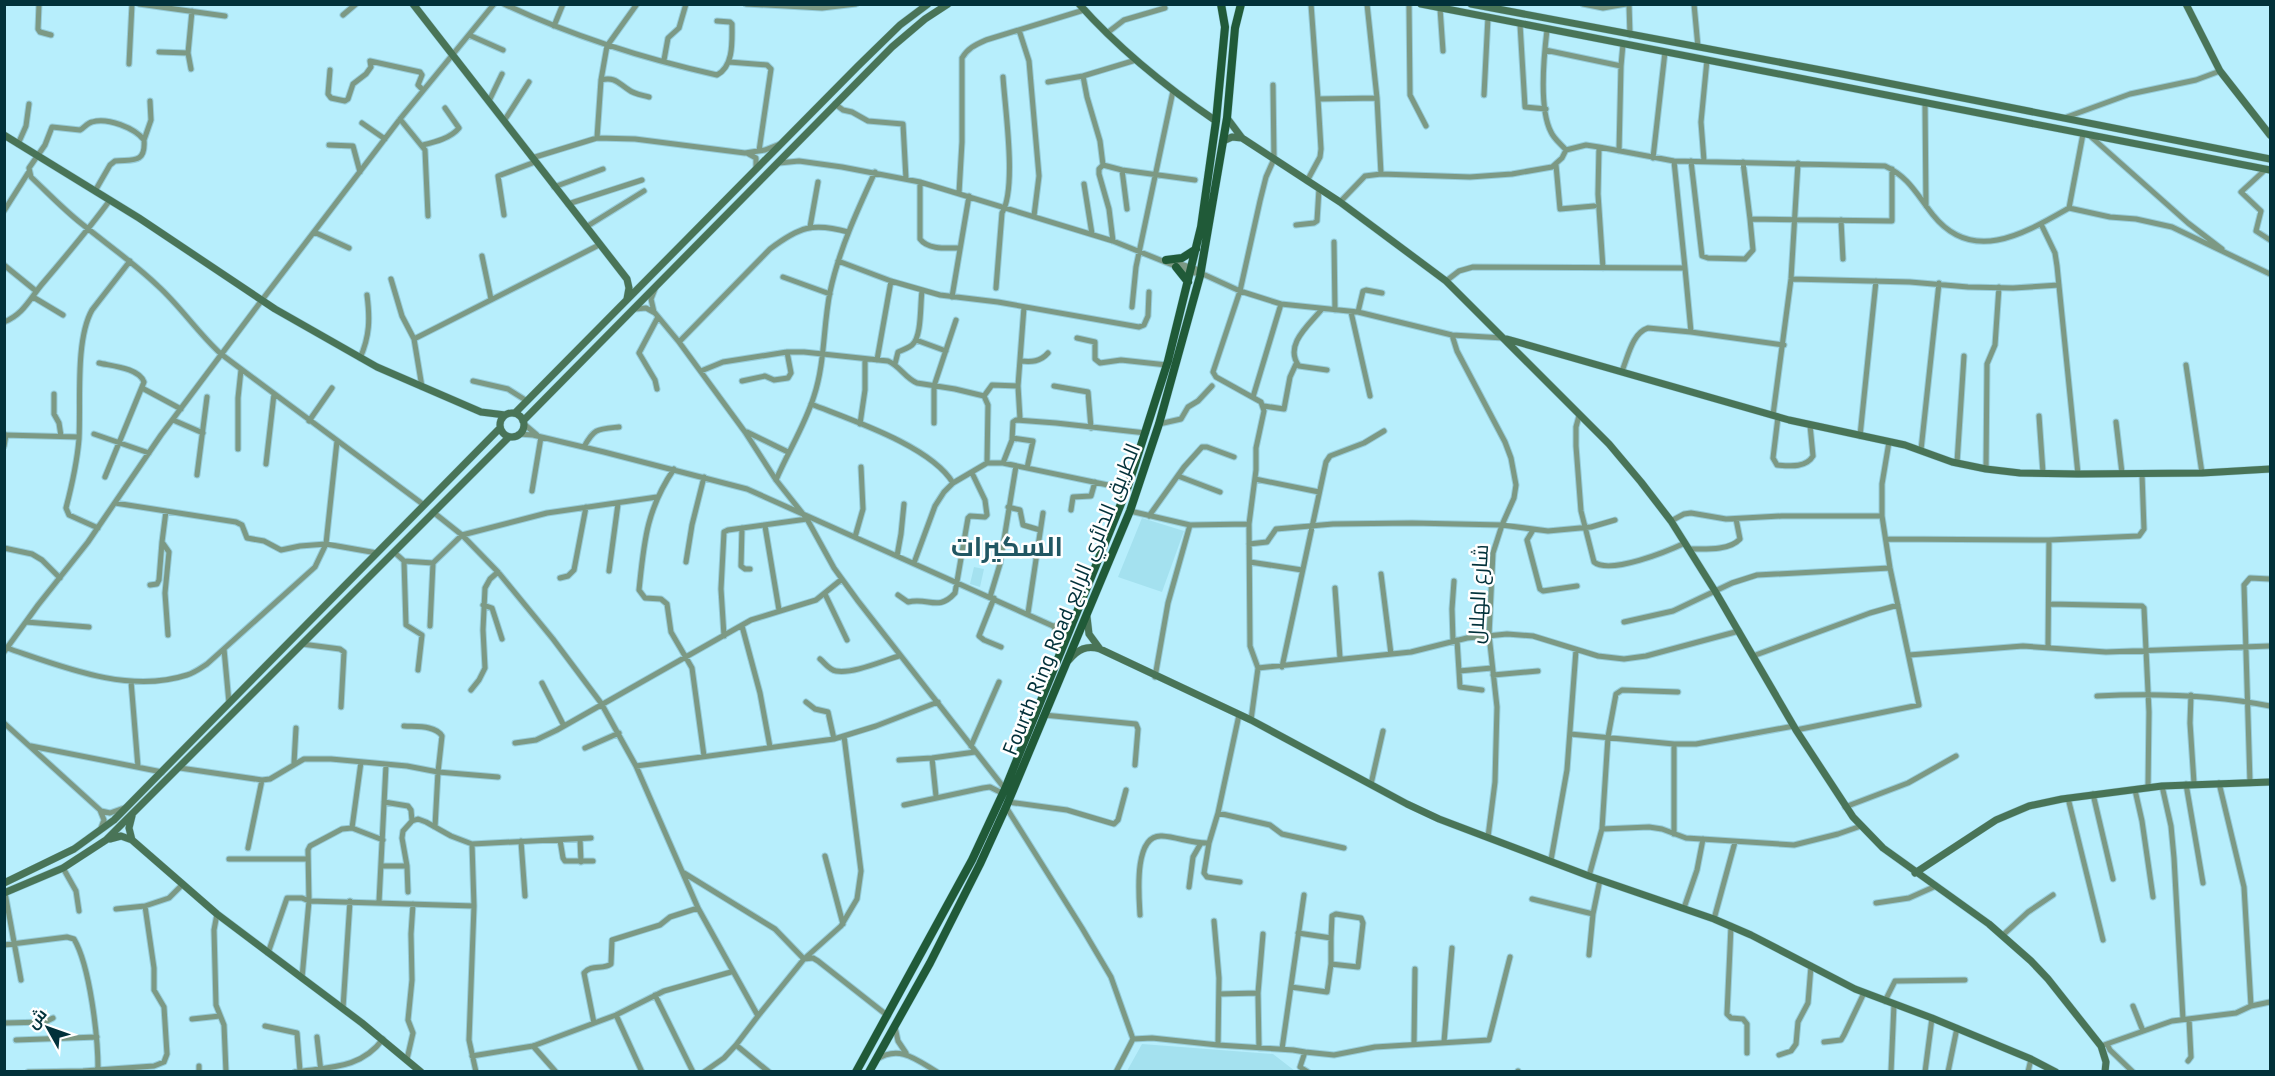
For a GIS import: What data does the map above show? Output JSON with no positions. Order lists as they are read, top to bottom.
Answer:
{
  "streets": {
    "main road": ["Fourth Ring Road الطريق الدائري الرابع"],
    "street": ["شارع الهلال"]
  },
  "districts": ["السكيرات"],
  "north": "top left"
}
